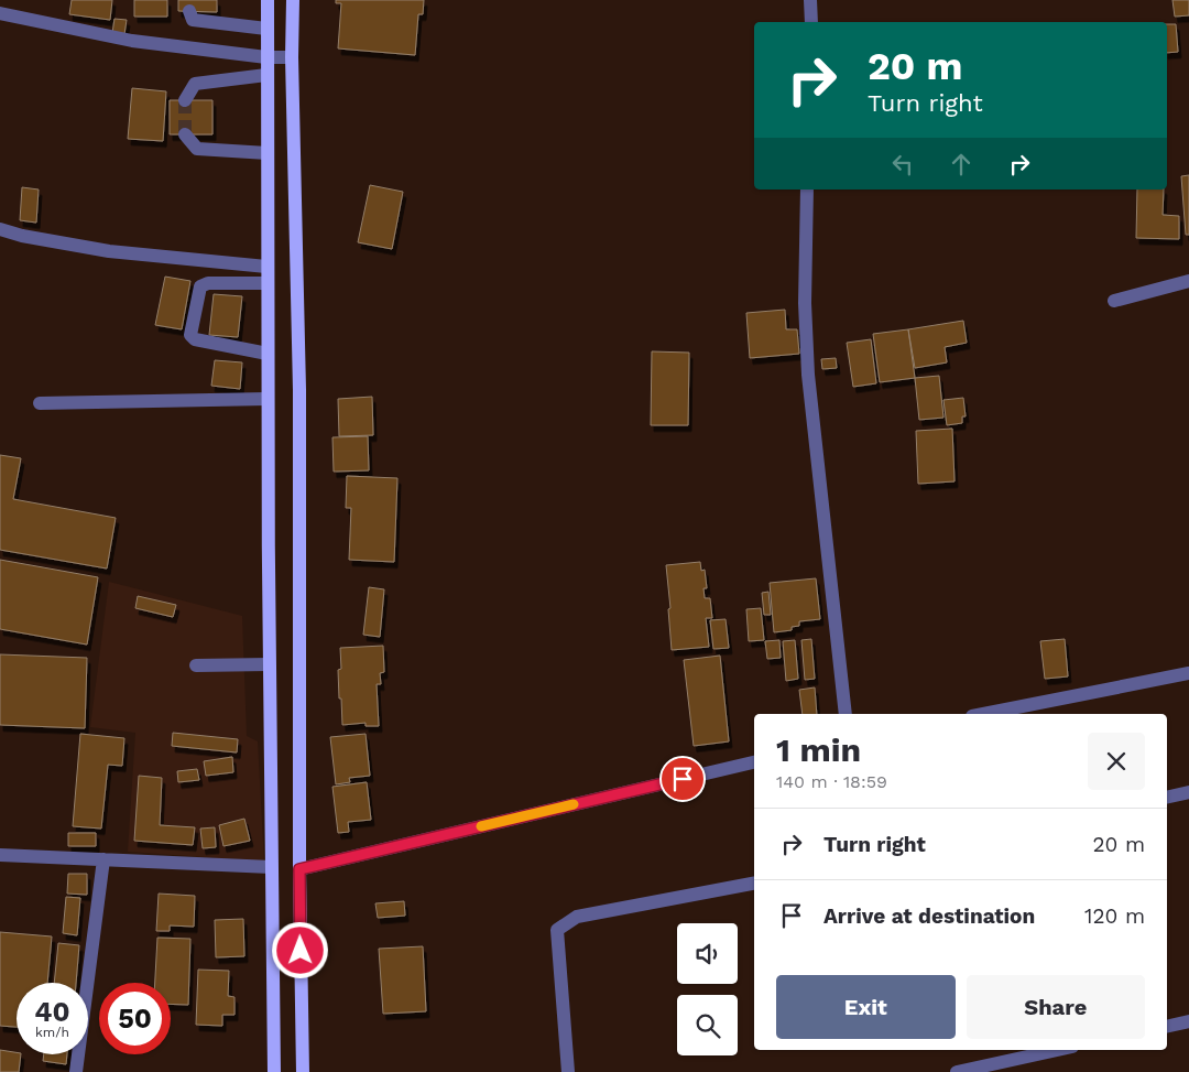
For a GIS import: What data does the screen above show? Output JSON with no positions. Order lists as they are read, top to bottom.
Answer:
{
  "page": {
    "turn": ["20 m", "Turn right"],
    "heading": ["1 min", "140 m · 18:59"],
    "list": [
      {
        "name": "Turn right",
        "value": "20 m"
      },
      {
        "name": "Arrive at destination",
        "value": "120 m"
      }
    ],
    "buttons": ["Exit", "Share"],
    "speed": "40 km/h",
    "limit": "50"
  }
}
